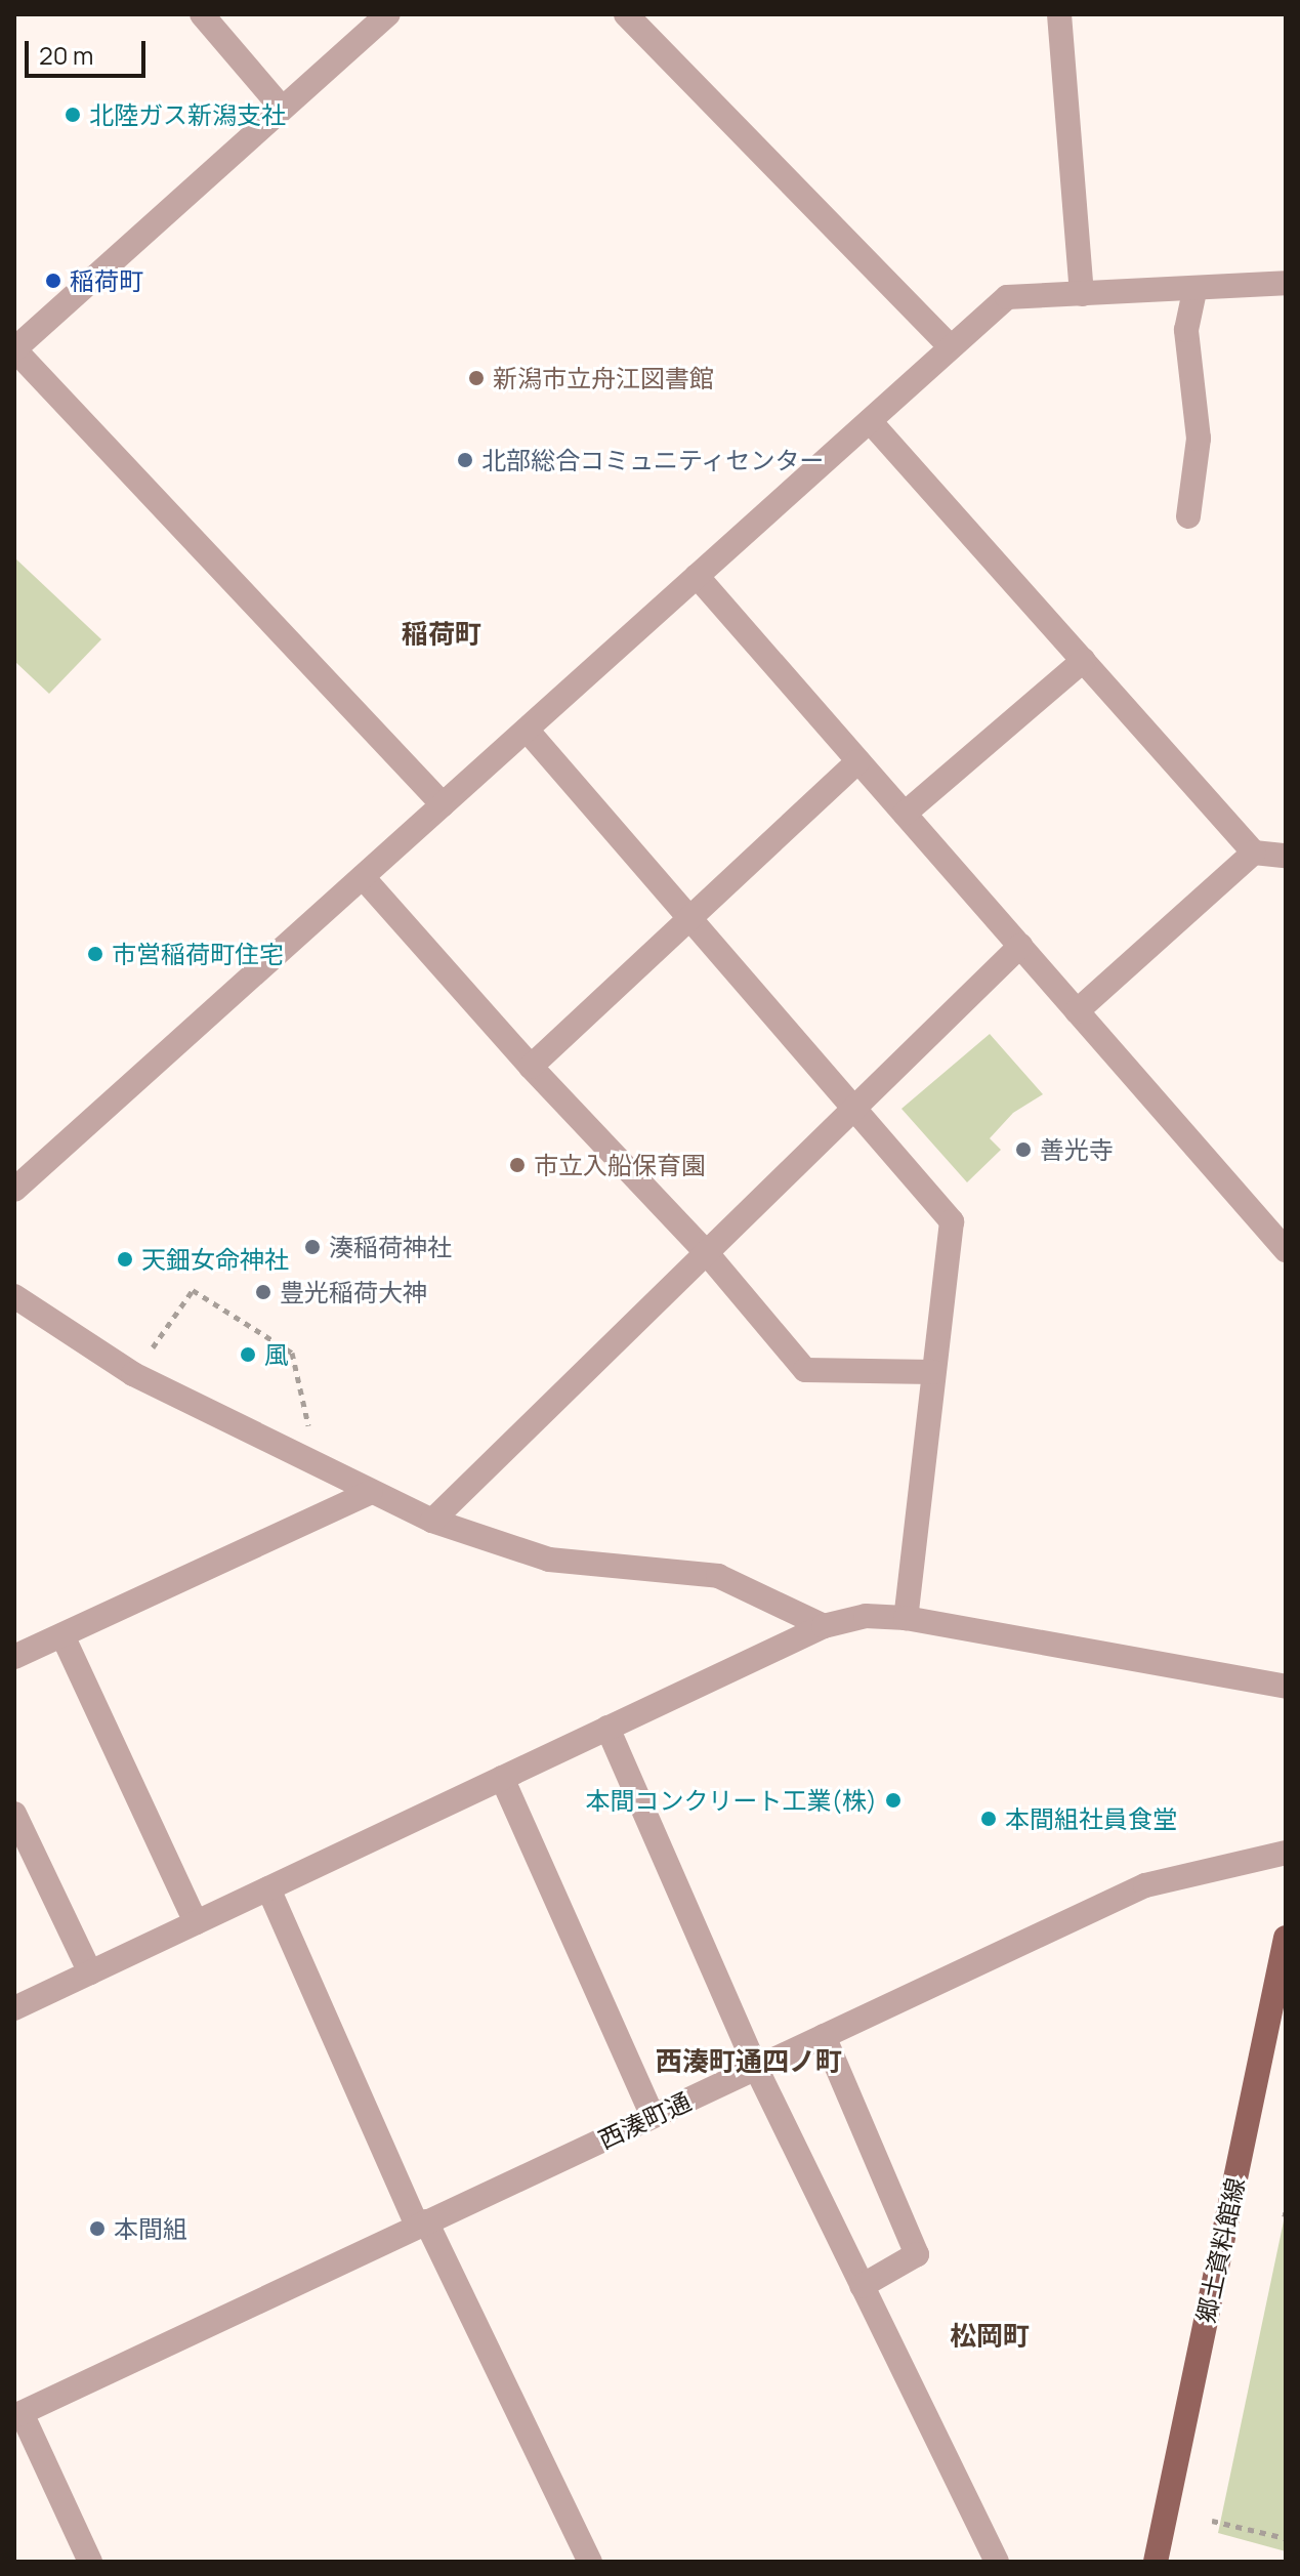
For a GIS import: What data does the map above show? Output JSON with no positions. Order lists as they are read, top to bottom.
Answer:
{
  "streets": {
    "main road": ["郷土資料館線"],
    "street": ["西湊町通"]
  },
  "districts": ["稲荷町", "西湊町通四ノ町", "松岡町"],
  "places": [
    "北陸ガス新潟支社",
    "稲荷町",
    "新潟市立舟江図書館",
    "北部総合コミュニティセンター",
    "市営稲荷町住宅",
    "善光寺",
    "市立入船保育園",
    "湊稲荷神社",
    "天鈿女命神社",
    "豊光稲荷大神",
    "風",
    "本間コンクリート工業(株)",
    "本間組社員食堂",
    "本間組"
  ],
  "scale_bar": "20 m"
}
